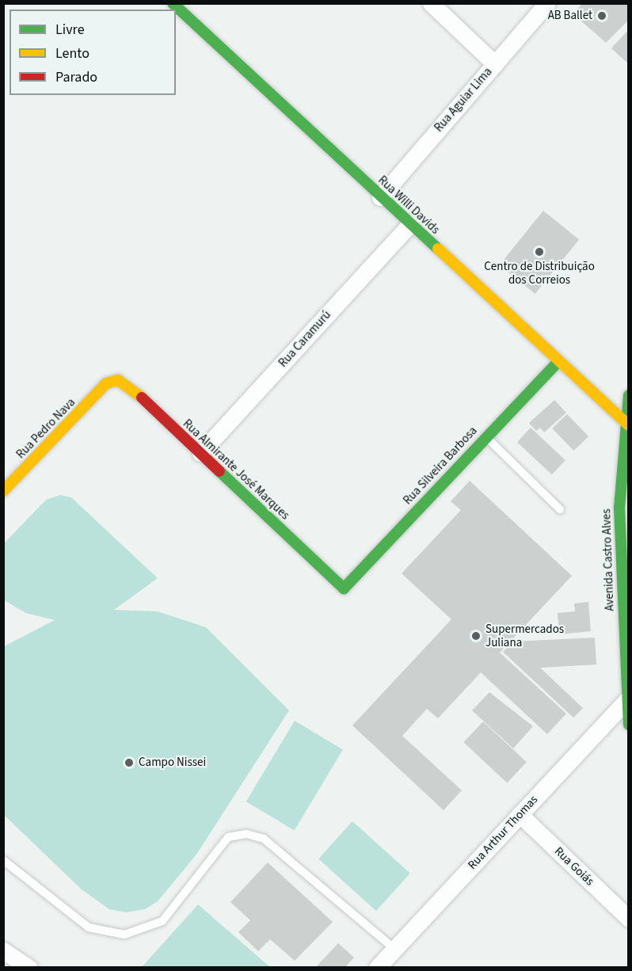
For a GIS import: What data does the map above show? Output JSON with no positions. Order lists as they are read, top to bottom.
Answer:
{
  "streets": {
    "main road": [
      "Rua Willi Davids",
      "Rua Pedro Nava",
      "Rua Silveira Barbosa",
      "Rua Almirante José Marques",
      "Avenida Castro Alves"
    ],
    "street": [
      "Rua Aguiar Lima",
      "Rua Caramurú",
      "Rua Arthur Thomas",
      "Rua Goiás"
    ]
  },
  "crossings": [
    ["Rua Aguiar Lima", "Rua Willi Davids"],
    ["Rua Willi Davids", "Rua Caramurú"],
    ["Rua Willi Davids", "Rua Silveira Barbosa"],
    ["Rua Willi Davids", "Avenida Castro Alves"],
    ["Rua Caramurú", "Rua Almirante José Marques"],
    ["Rua Pedro Nava", "Rua Almirante José Marques"],
    ["Rua Silveira Barbosa", "Rua Almirante José Marques"],
    ["Avenida Castro Alves", "Rua Arthur Thomas"],
    ["Rua Arthur Thomas", "Rua Goiás"]
  ],
  "places": [
    "AB Ballet",
    "Centro de Distribuição dos Correios",
    "Supermercados Juliana",
    "Campo Nissei"
  ],
  "legend": ["Livre", "Lento", "Parado"]
}
